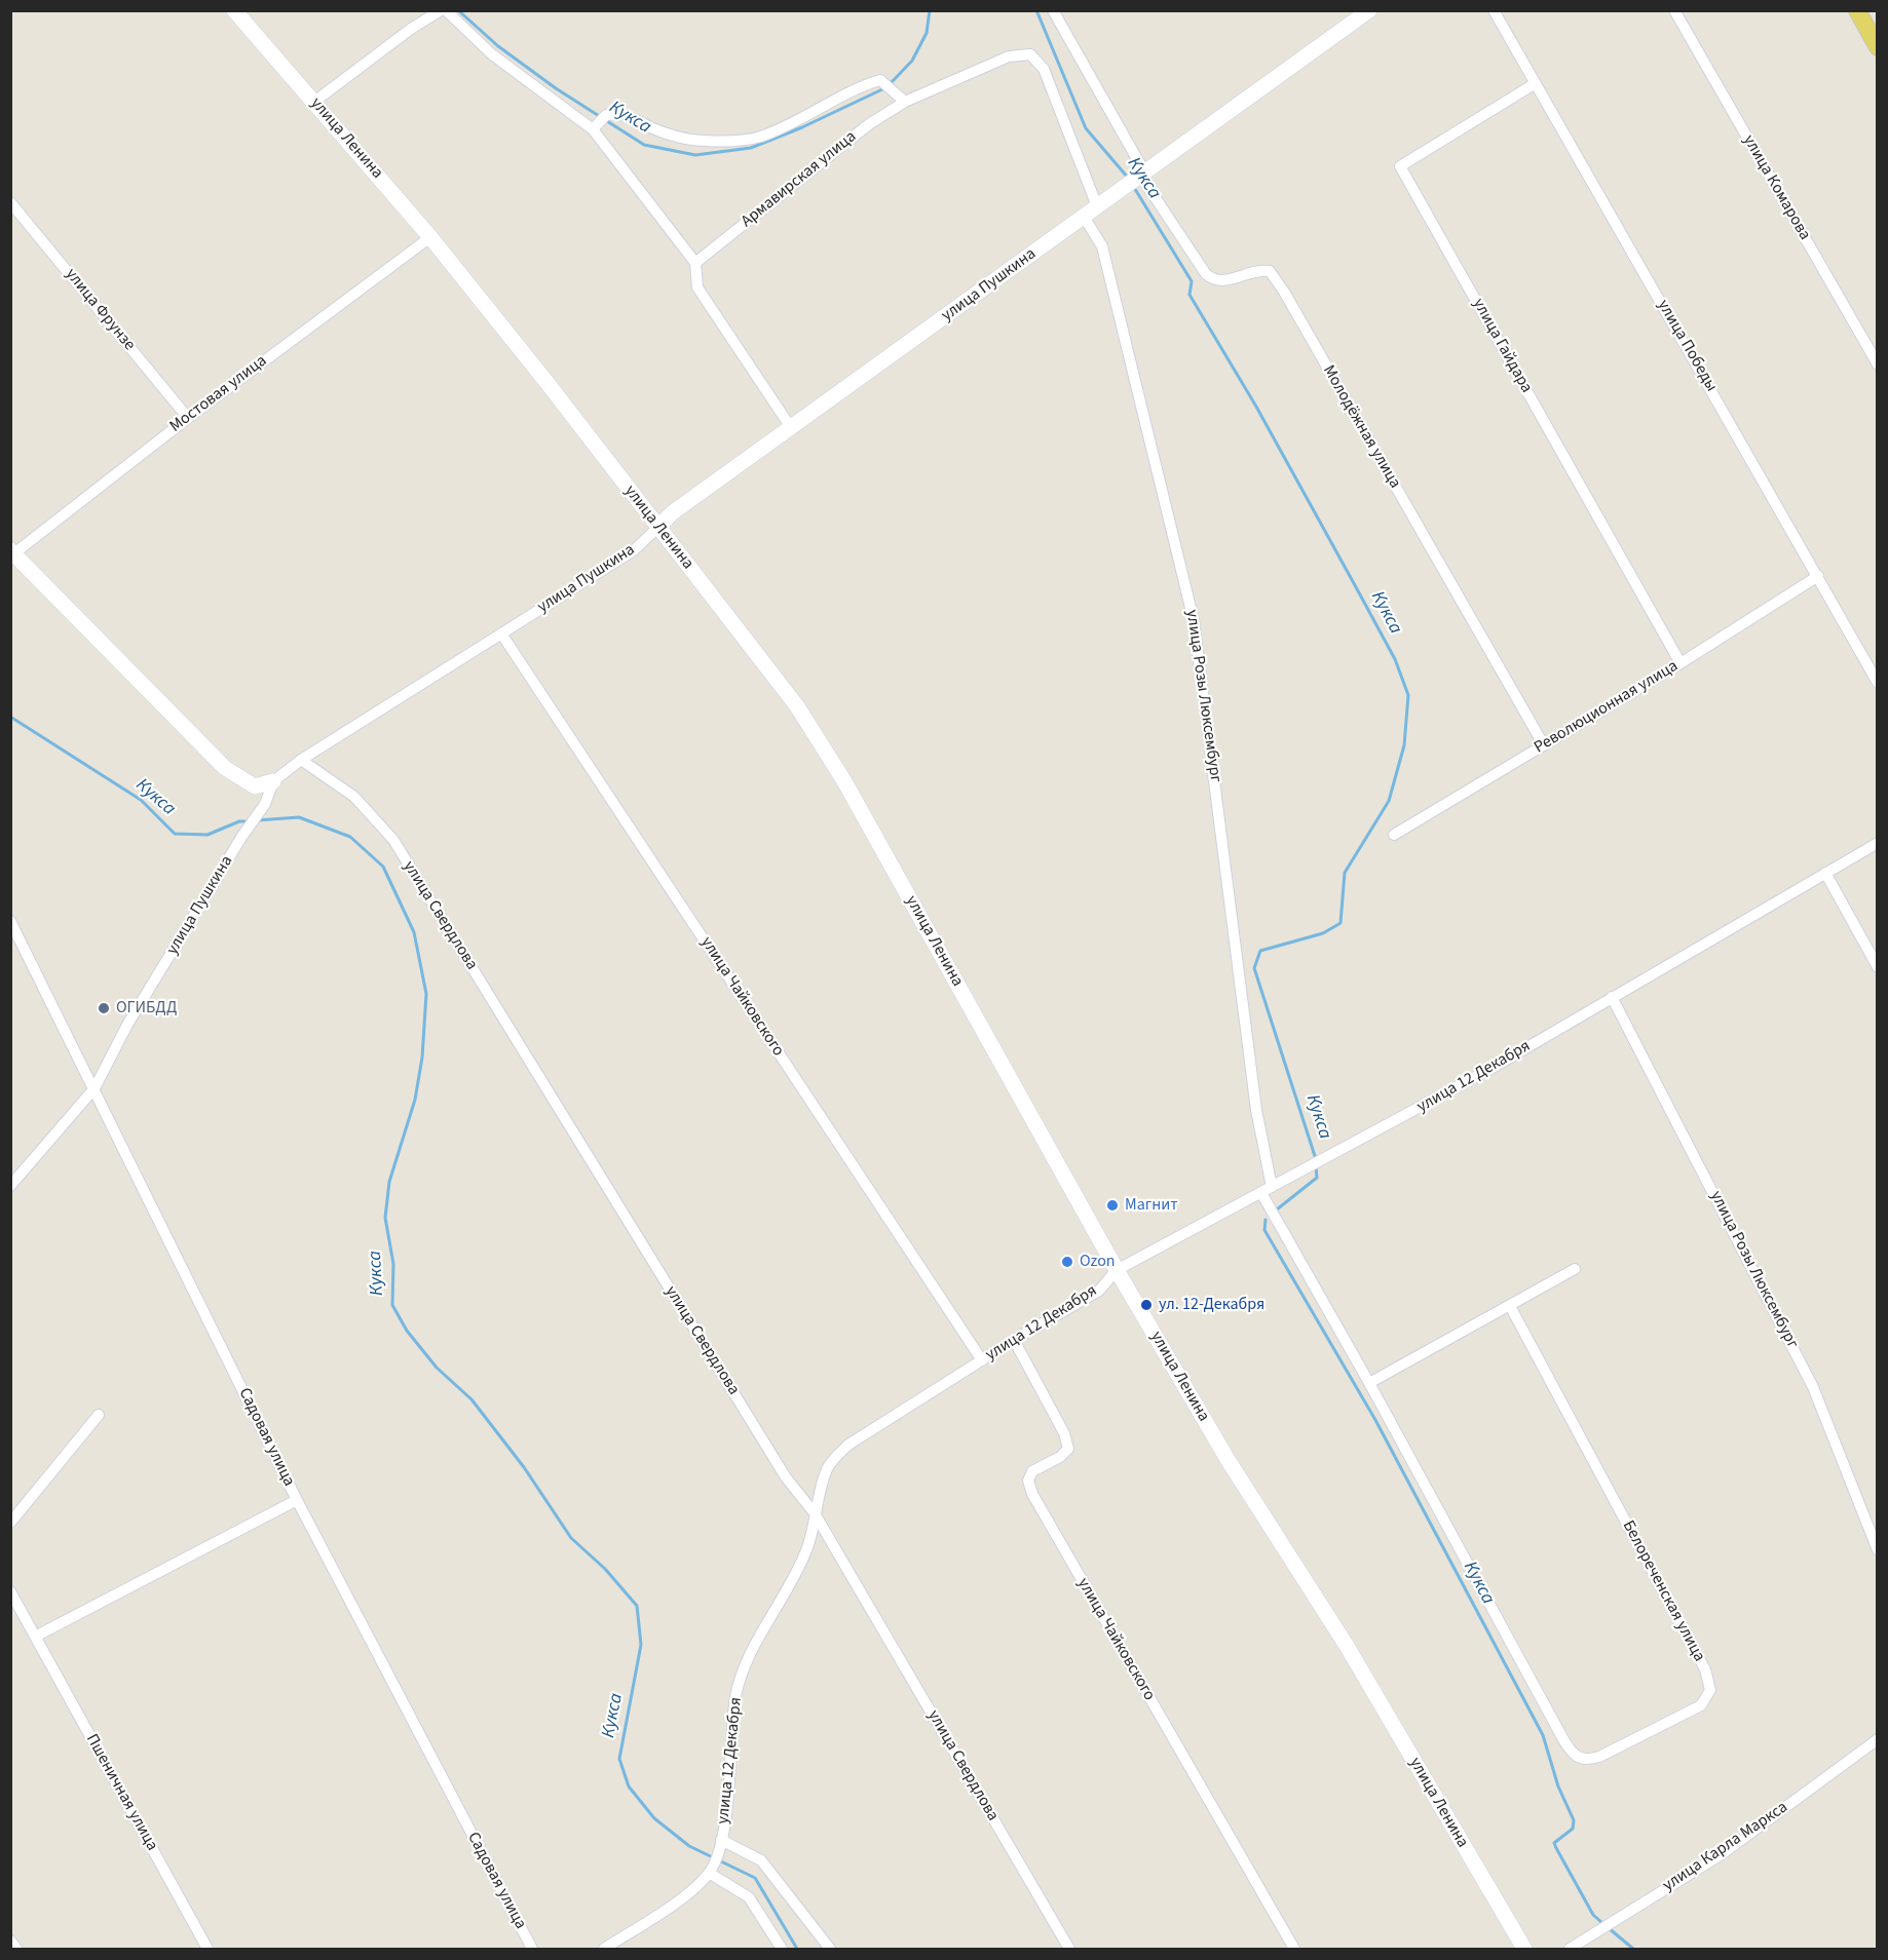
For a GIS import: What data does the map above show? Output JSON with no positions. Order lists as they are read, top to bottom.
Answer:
{
  "streets": {
    "street": [
      "улица Ленина",
      "Армавирская улица",
      "улица Комарова",
      "улица Пушкина",
      "улица Фрунзе",
      "улица Гайдара",
      "улица Победы",
      "Мостовая улица",
      "Молодёжная улица",
      "улица Розы Люксембург",
      "Революционная улица",
      "улица Свердлова",
      "улица Чайковского",
      "улица 12 Декабря",
      "Садовая улица",
      "Белореченская улица",
      "Пшеничная улица",
      "улица Карла Маркса"
    ]
  },
  "crossings": [
    ["улица Ленина", "улица Пушкина"],
    ["улица Ленина", "Мостовая улица"],
    ["улица Ленина", "улица 12 Декабря"],
    ["Армавирская улица", "улица Пушкина"],
    ["улица Пушкина", "Молодёжная улица"],
    ["улица Пушкина", "улица Розы Люксембург"],
    ["улица Пушкина", "улица Свердлова"],
    ["улица Пушкина", "улица Чайковского"],
    ["улица Пушкина", "Садовая улица"],
    ["улица Фрунзе", "Мостовая улица"],
    ["улица Гайдара", "улица Победы"],
    ["улица Гайдара", "Революционная улица"],
    ["улица Победы", "Революционная улица"],
    ["Молодёжная улица", "Революционная улица"],
    ["улица Розы Люксембург", "улица 12 Декабря"],
    ["улица Свердлова", "улица 12 Декабря"],
    ["улица Чайковского", "улица 12 Декабря"],
    ["улица 12 Декабря", "Белореченская улица"]
  ],
  "water": ["Кукса"],
  "places": [
    "ОГИБДД",
    "Магнит",
    "Ozon",
    "ул. 12-Декабря"
  ]
}
